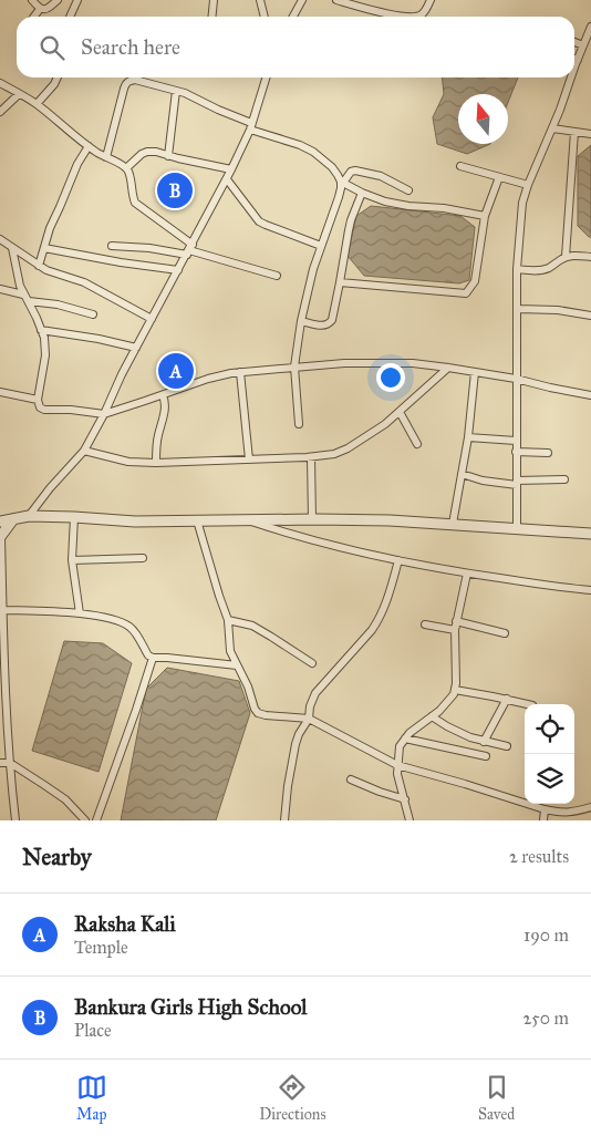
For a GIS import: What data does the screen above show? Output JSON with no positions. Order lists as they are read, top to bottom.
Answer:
{
  "north": "top",
  "page": {
    "search": "Search here",
    "pins": ["B", "A"],
    "heading": ["Nearby", "2 results"],
    "list": [
      {
        "mark": "A",
        "name": "Raksha Kali",
        "note": "Temple",
        "value": "190 m"
      },
      {
        "mark": "B",
        "name": "Bankura Girls High School",
        "note": "Place",
        "value": "250 m"
      }
    ],
    "nav": ["Map", "Directions", "Saved"]
  }
}
